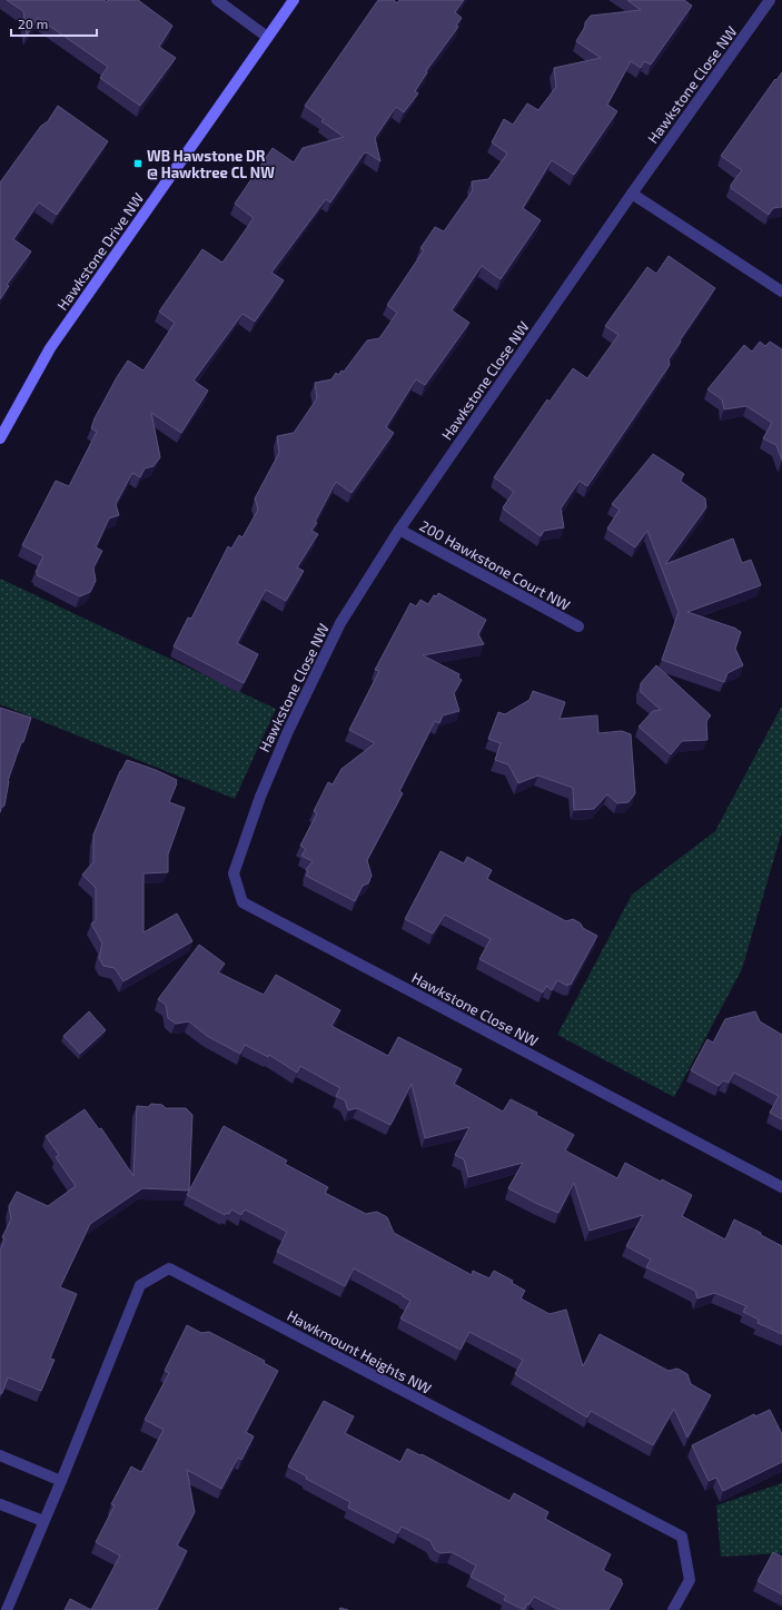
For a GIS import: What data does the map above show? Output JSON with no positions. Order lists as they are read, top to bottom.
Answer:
{
  "streets": {
    "street": [
      "Hawkstone Close NW",
      "Hawkstone Drive NW",
      "200 Hawkstone Court NW",
      "Hawkmount Heights NW"
    ]
  },
  "crossings": [
    ["Hawkstone Close NW", "200 Hawkstone Court NW"]
  ],
  "places": {
    "transit": ["WB Hawstone DR @ Hawktree CL NW"]
  },
  "scale_bar": "20 m"
}
